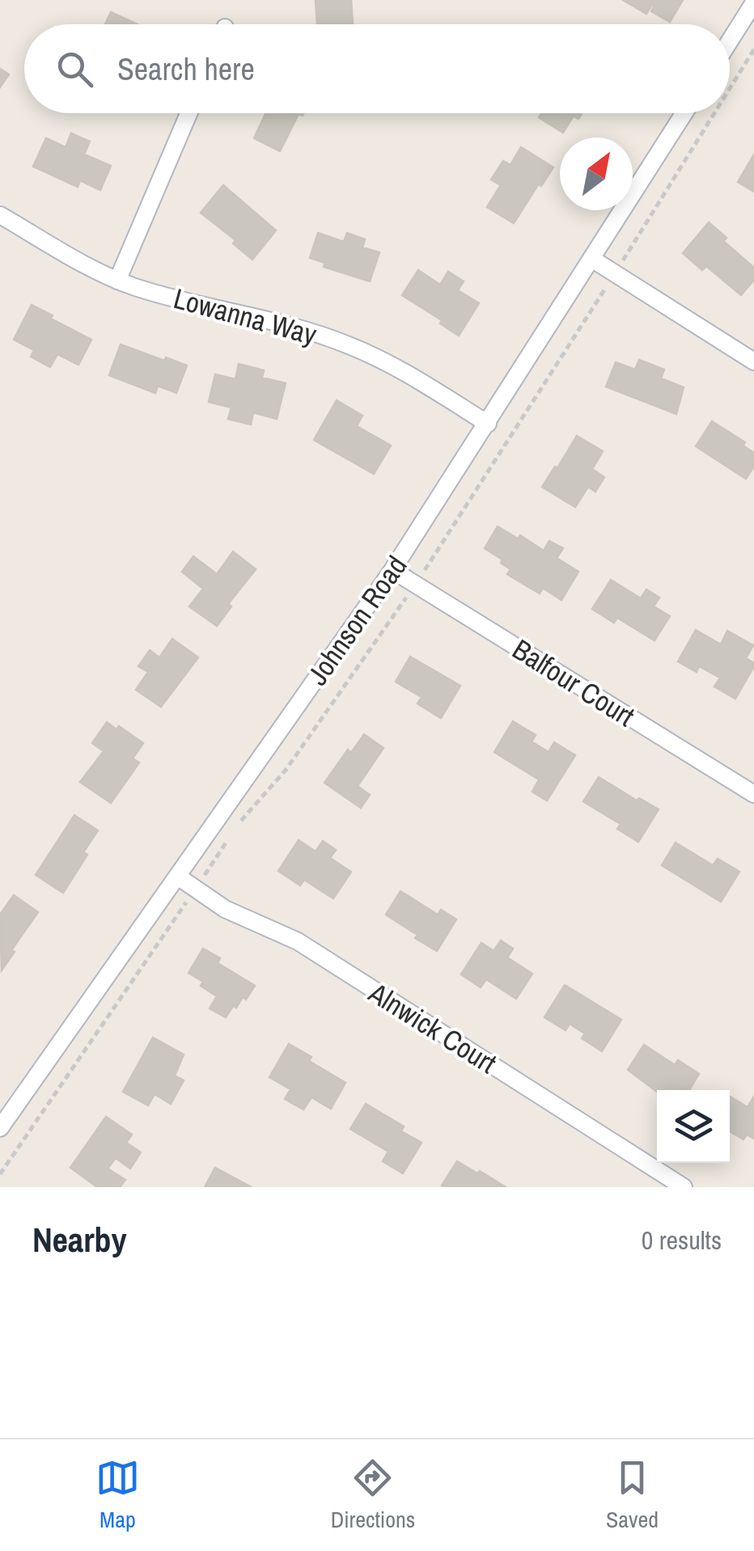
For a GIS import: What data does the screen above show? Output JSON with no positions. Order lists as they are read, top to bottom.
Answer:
{
  "streets": {
    "street": [
      "Lowanna Way",
      "Johnson Road",
      "Balfour Court",
      "Alnwick Court"
    ]
  },
  "crossings": [
    ["Lowanna Way", "Johnson Road"],
    ["Johnson Road", "Balfour Court"],
    ["Johnson Road", "Alnwick Court"]
  ],
  "north": "top right",
  "page": {
    "search": "Search here",
    "heading": ["Nearby", "0 results"],
    "nav": ["Map", "Directions", "Saved"]
  }
}
